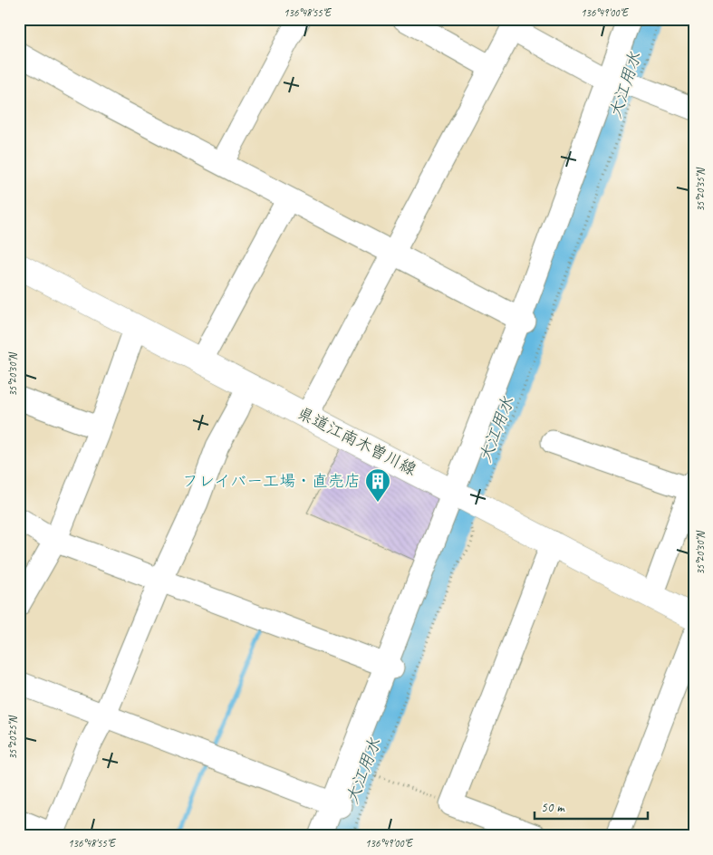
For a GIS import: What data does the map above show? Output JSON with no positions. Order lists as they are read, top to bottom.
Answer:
{
  "streets": {
    "main road": ["県道江南木曽川線"]
  },
  "water": ["大江用水"],
  "places": {
    "building": ["フレイバー工場・直売店"]
  },
  "scale_bar": "50 m",
  "coordinates": [
    "136°48'55\"E",
    "136°49'00\"E",
    "35°20'35\"N",
    "35°20'30\"N",
    "35°20'25\"N"
  ]
}
